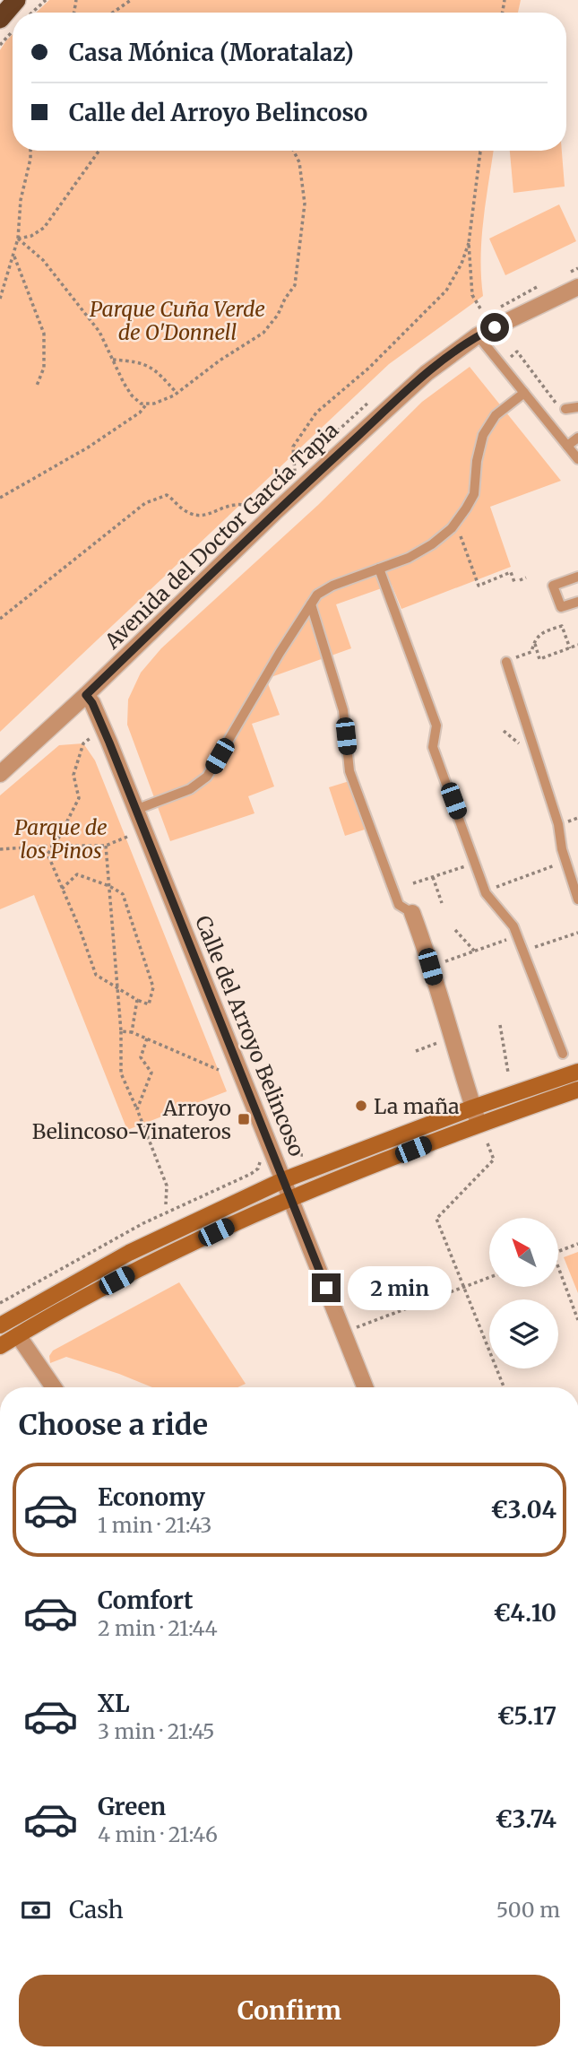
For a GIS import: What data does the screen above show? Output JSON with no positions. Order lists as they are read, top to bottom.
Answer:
{
  "streets": {
    "street": ["Avenida del Doctor García Tapia", "Calle del Arroyo Belincoso"]
  },
  "crossings": [
    ["Avenida del Doctor García Tapia", "Calle del Arroyo Belincoso"]
  ],
  "parks": ["Parque Cuña Verde de O'Donnell", "Parque de los Pinos"],
  "places": {
    "other": ["La maña"],
    "transit": ["Arroyo Belincoso-Vinateros"]
  },
  "north": "top left",
  "page": {
    "banner": ["Casa Mónica (Moratalaz)", "Calle del Arroyo Belincoso"],
    "bubble": "2 min",
    "heading": "Choose a ride",
    "list": [
      {
        "name": "Economy",
        "note": "1 min · 21:43",
        "value": "€3.04"
      },
      {
        "name": "Comfort",
        "note": "2 min · 21:44",
        "value": "€4.10"
      },
      {
        "name": "XL",
        "note": "3 min · 21:45",
        "value": "€5.17"
      },
      {
        "name": "Green",
        "note": "4 min · 21:46",
        "value": "€3.74"
      }
    ],
    "pay": ["Cash", "500 m"],
    "buttons": "Confirm"
  }
}
